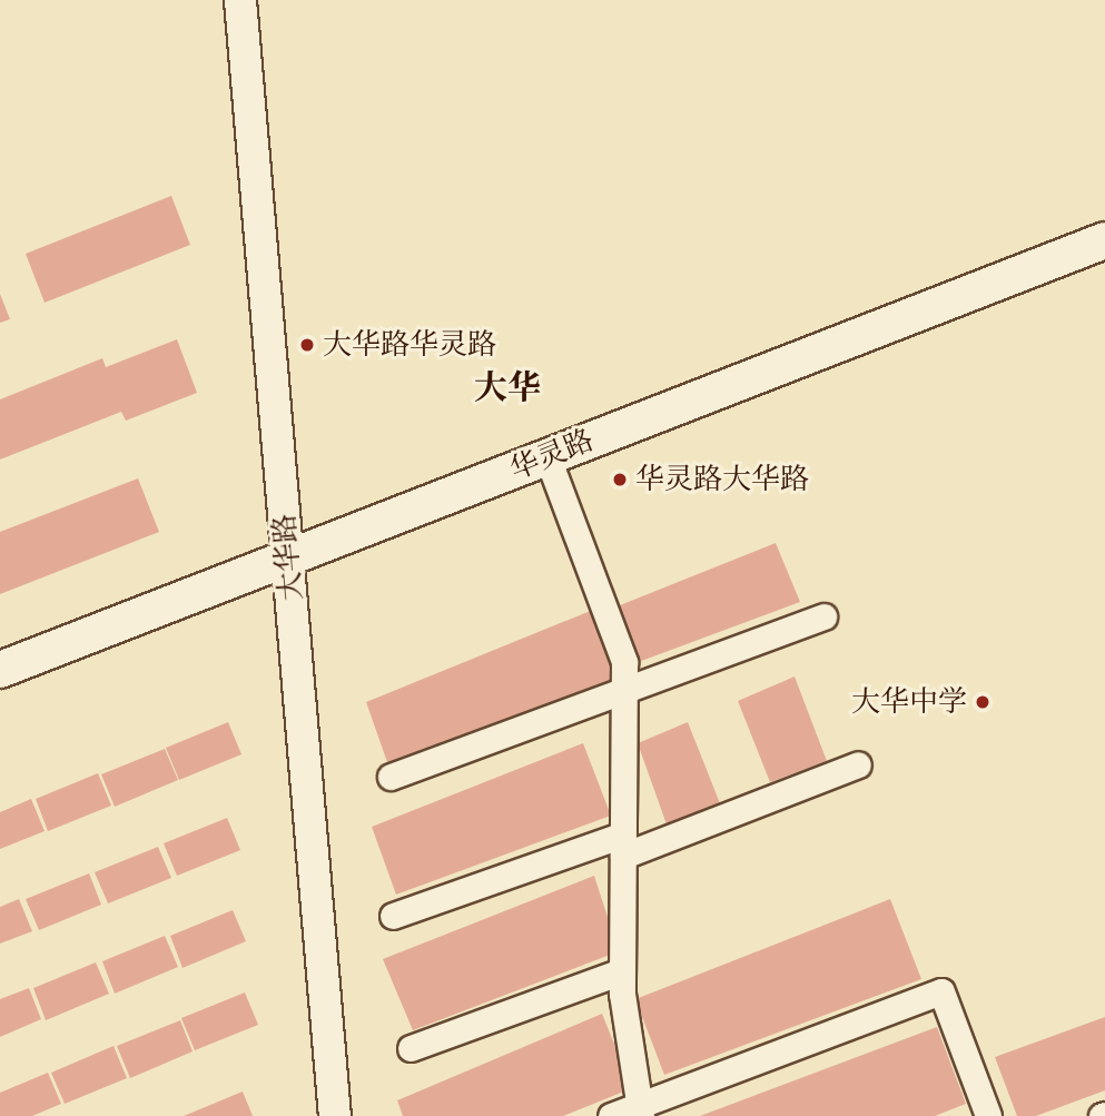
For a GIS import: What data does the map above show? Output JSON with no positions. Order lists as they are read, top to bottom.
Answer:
{
  "streets": {
    "main road": ["华灵路"],
    "street": ["大华路"]
  },
  "crossings": [
    ["华灵路", "大华路"]
  ],
  "districts": ["大华"],
  "places": ["大华路华灵路", "华灵路大华路", "大华中学"]
}
